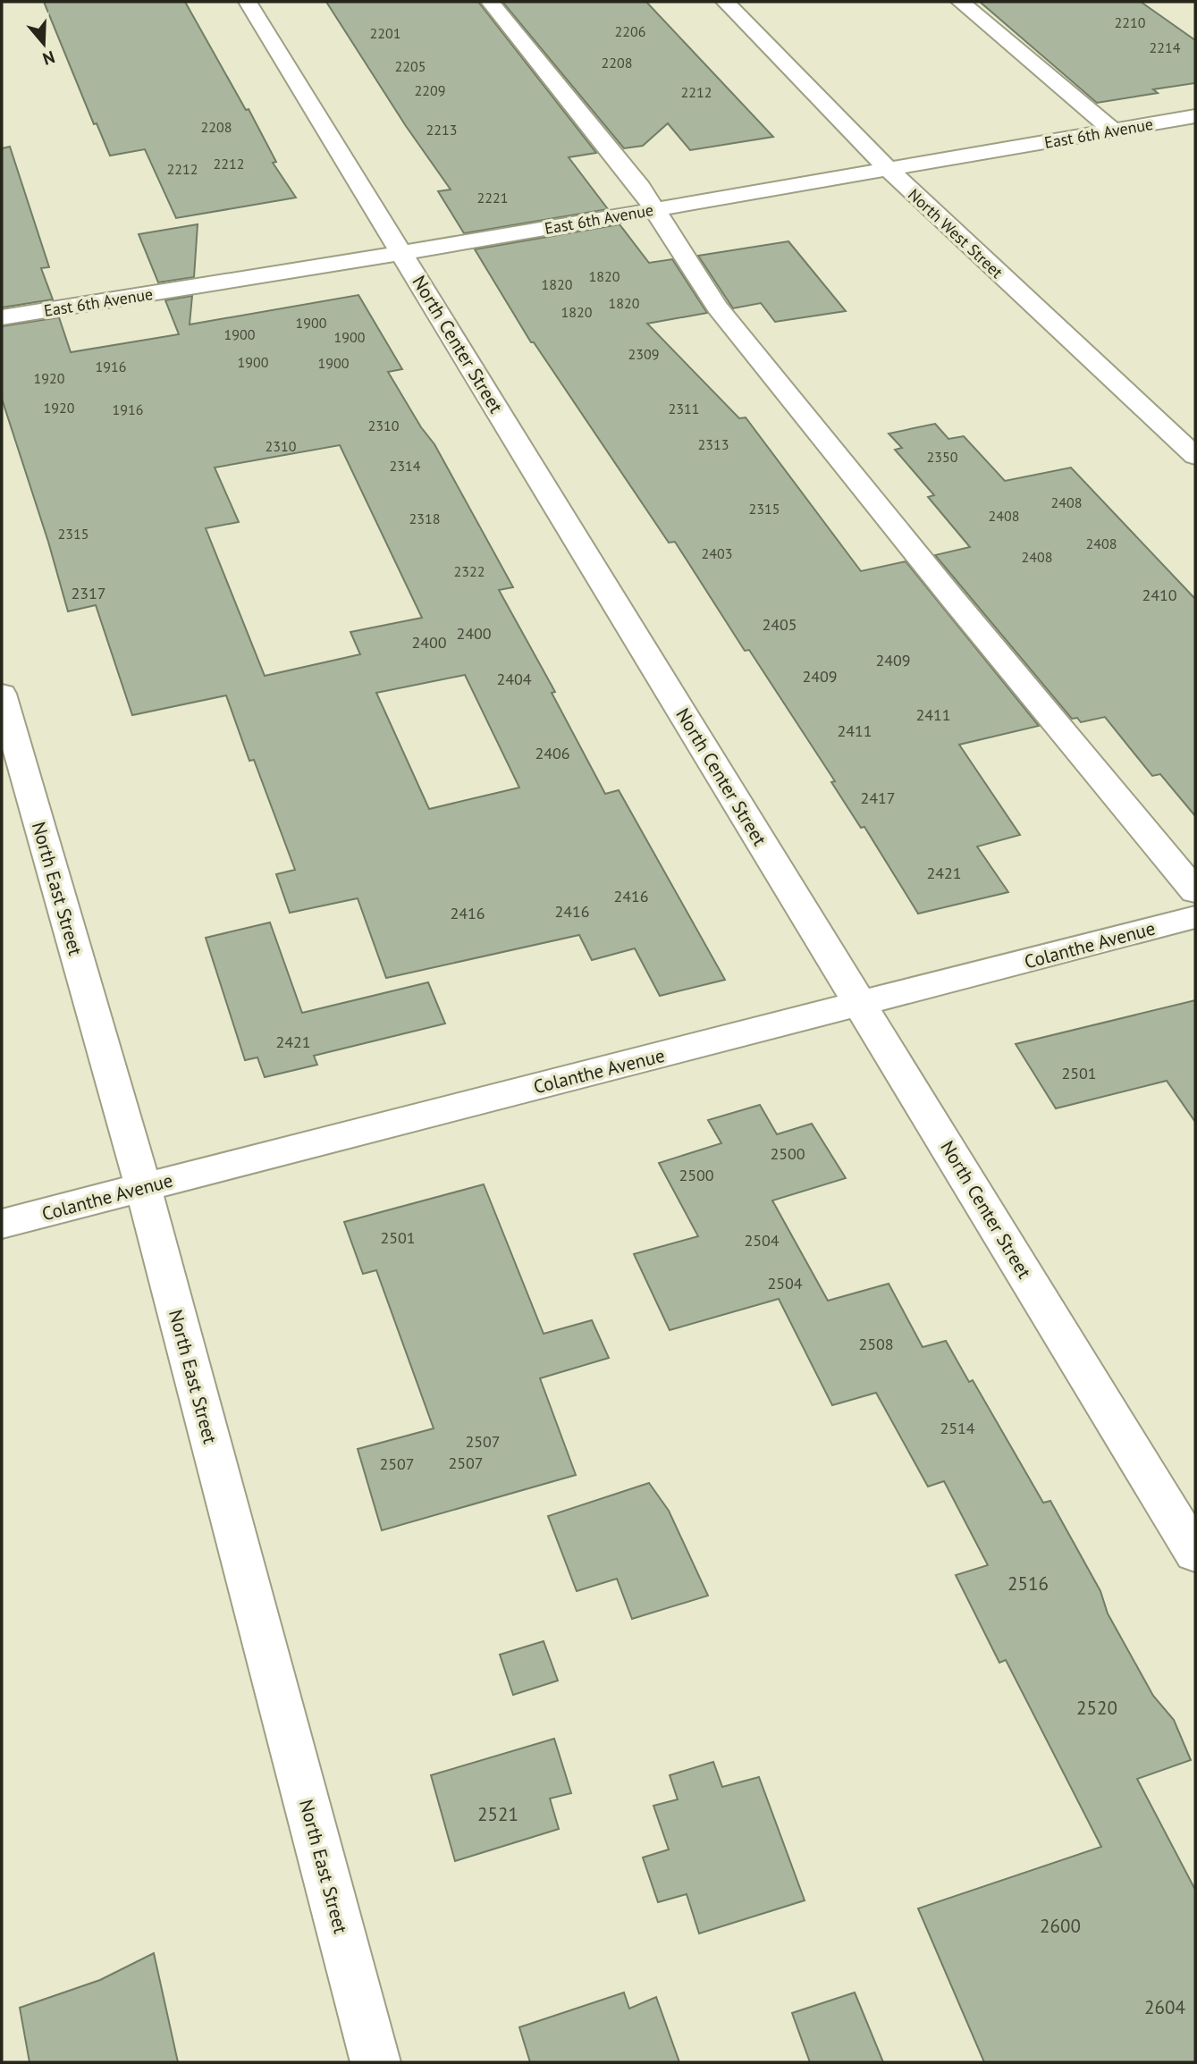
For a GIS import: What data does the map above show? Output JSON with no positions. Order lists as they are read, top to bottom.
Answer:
{
  "streets": {
    "street": [
      "East 6th Avenue",
      "North West Street",
      "North Center Street",
      "North East Street",
      "Colanthe Avenue"
    ]
  },
  "crossings": [
    ["East 6th Avenue", "North West Street"],
    ["East 6th Avenue", "North Center Street"],
    ["North Center Street", "Colanthe Avenue"],
    ["North East Street", "Colanthe Avenue"]
  ],
  "house_numbers": [
    "2210",
    "2206",
    "2201",
    "2214",
    "2208",
    "2205",
    "2209",
    "2212",
    "2208",
    "2213",
    "2212",
    "2212",
    "2221",
    "1820",
    "1820",
    "1820",
    "1820",
    "1900",
    "1900",
    "1900",
    "2309",
    "1900",
    "1900",
    "1916",
    "1920",
    "1920",
    "2311",
    "1916",
    "2310",
    "2313",
    "2310",
    "2350",
    "2314",
    "2408",
    "2315",
    "2408",
    "2318",
    "2315",
    "2408",
    "2403",
    "2408",
    "2322",
    "2317",
    "2410",
    "2405",
    "2400",
    "2400",
    "2409",
    "2409",
    "2404",
    "2411",
    "2411",
    "2406",
    "2417",
    "2421",
    "2416",
    "2416",
    "2416",
    "2421",
    "2501",
    "2500",
    "2500",
    "2501",
    "2504",
    "2504",
    "2508",
    "2514",
    "2507",
    "2507",
    "2507",
    "2516",
    "2520",
    "2521",
    "2600",
    "2604"
  ],
  "north": "bottom"
}
